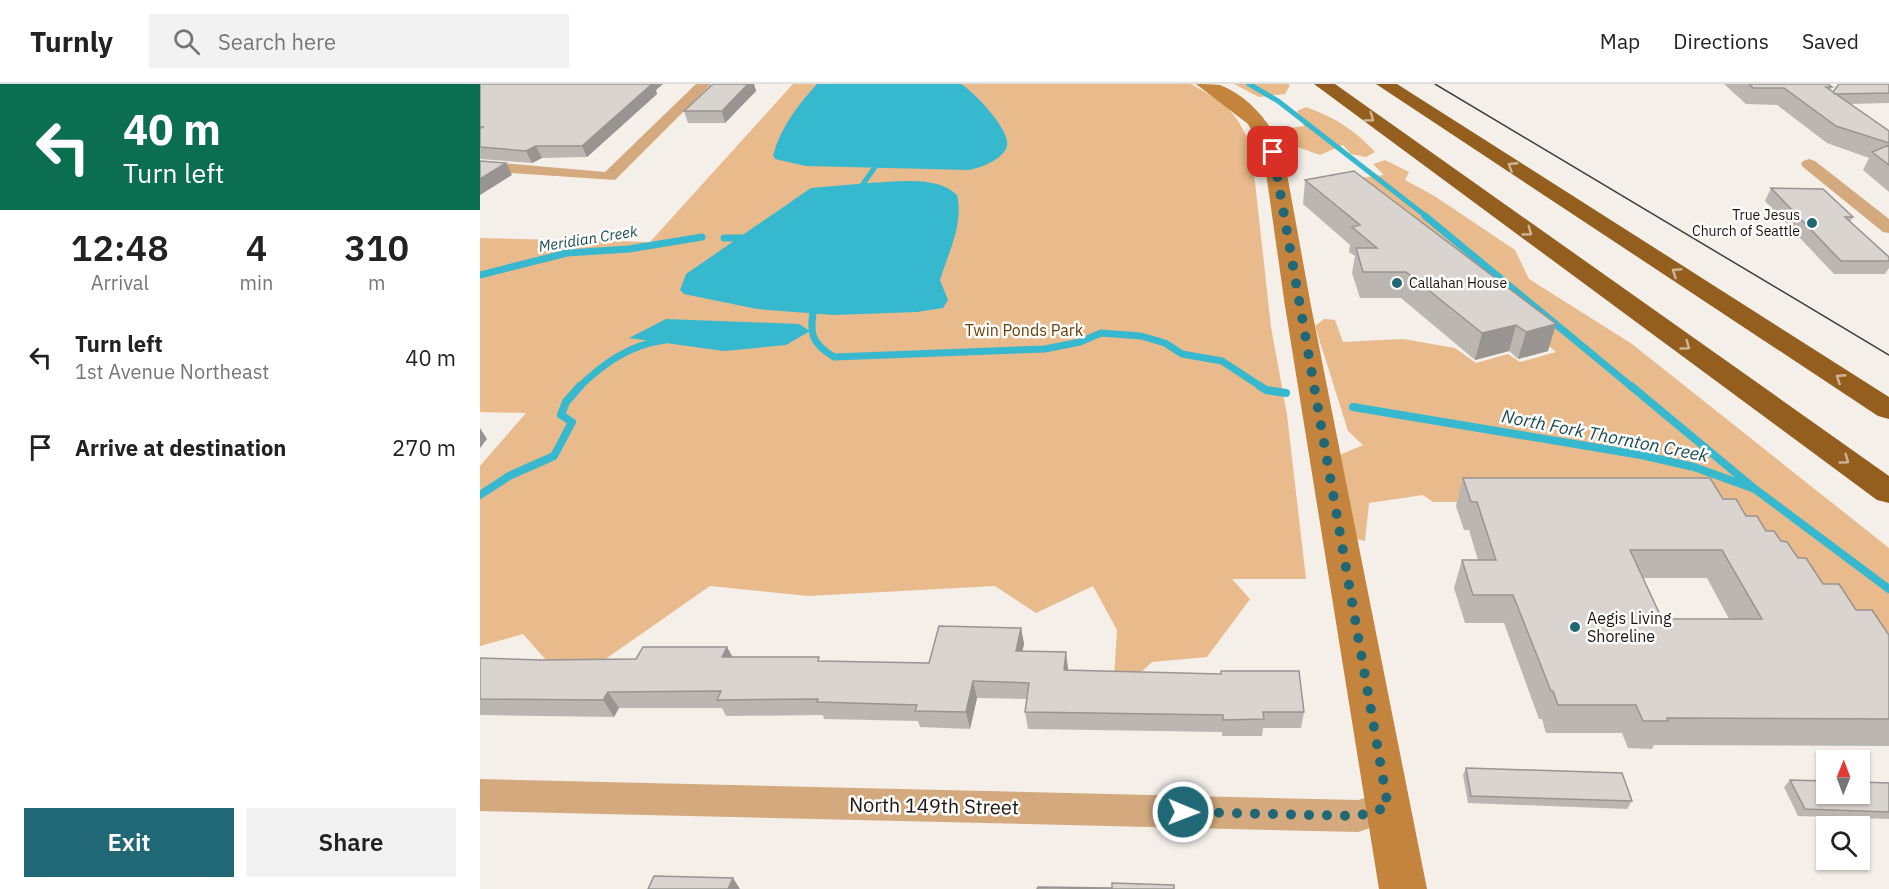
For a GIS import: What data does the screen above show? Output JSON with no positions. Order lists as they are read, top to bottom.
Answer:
{
  "streets": {
    "street": ["North 149th Street"]
  },
  "water": ["Meridian Creek", "North Fork Thornton Creek"],
  "parks": ["Twin Ponds Park"],
  "places": ["True Jesus Church of Seattle", "Callahan House", "Aegis Living Shoreline"],
  "north": "top",
  "page": {
    "header": "Turnly",
    "search": "Search here",
    "nav": ["Map", "Directions", "Saved"],
    "turn": ["40 m", "Turn left"],
    "eta": [
      "12:48",
      "Arrival",
      "4",
      "min",
      "310",
      "m"
    ],
    "list": [
      {
        "name": "Turn left",
        "note": "1st Avenue Northeast",
        "value": "40 m"
      },
      {
        "name": "Arrive at destination",
        "value": "270 m"
      }
    ],
    "buttons": ["Exit", "Share"]
  }
}
